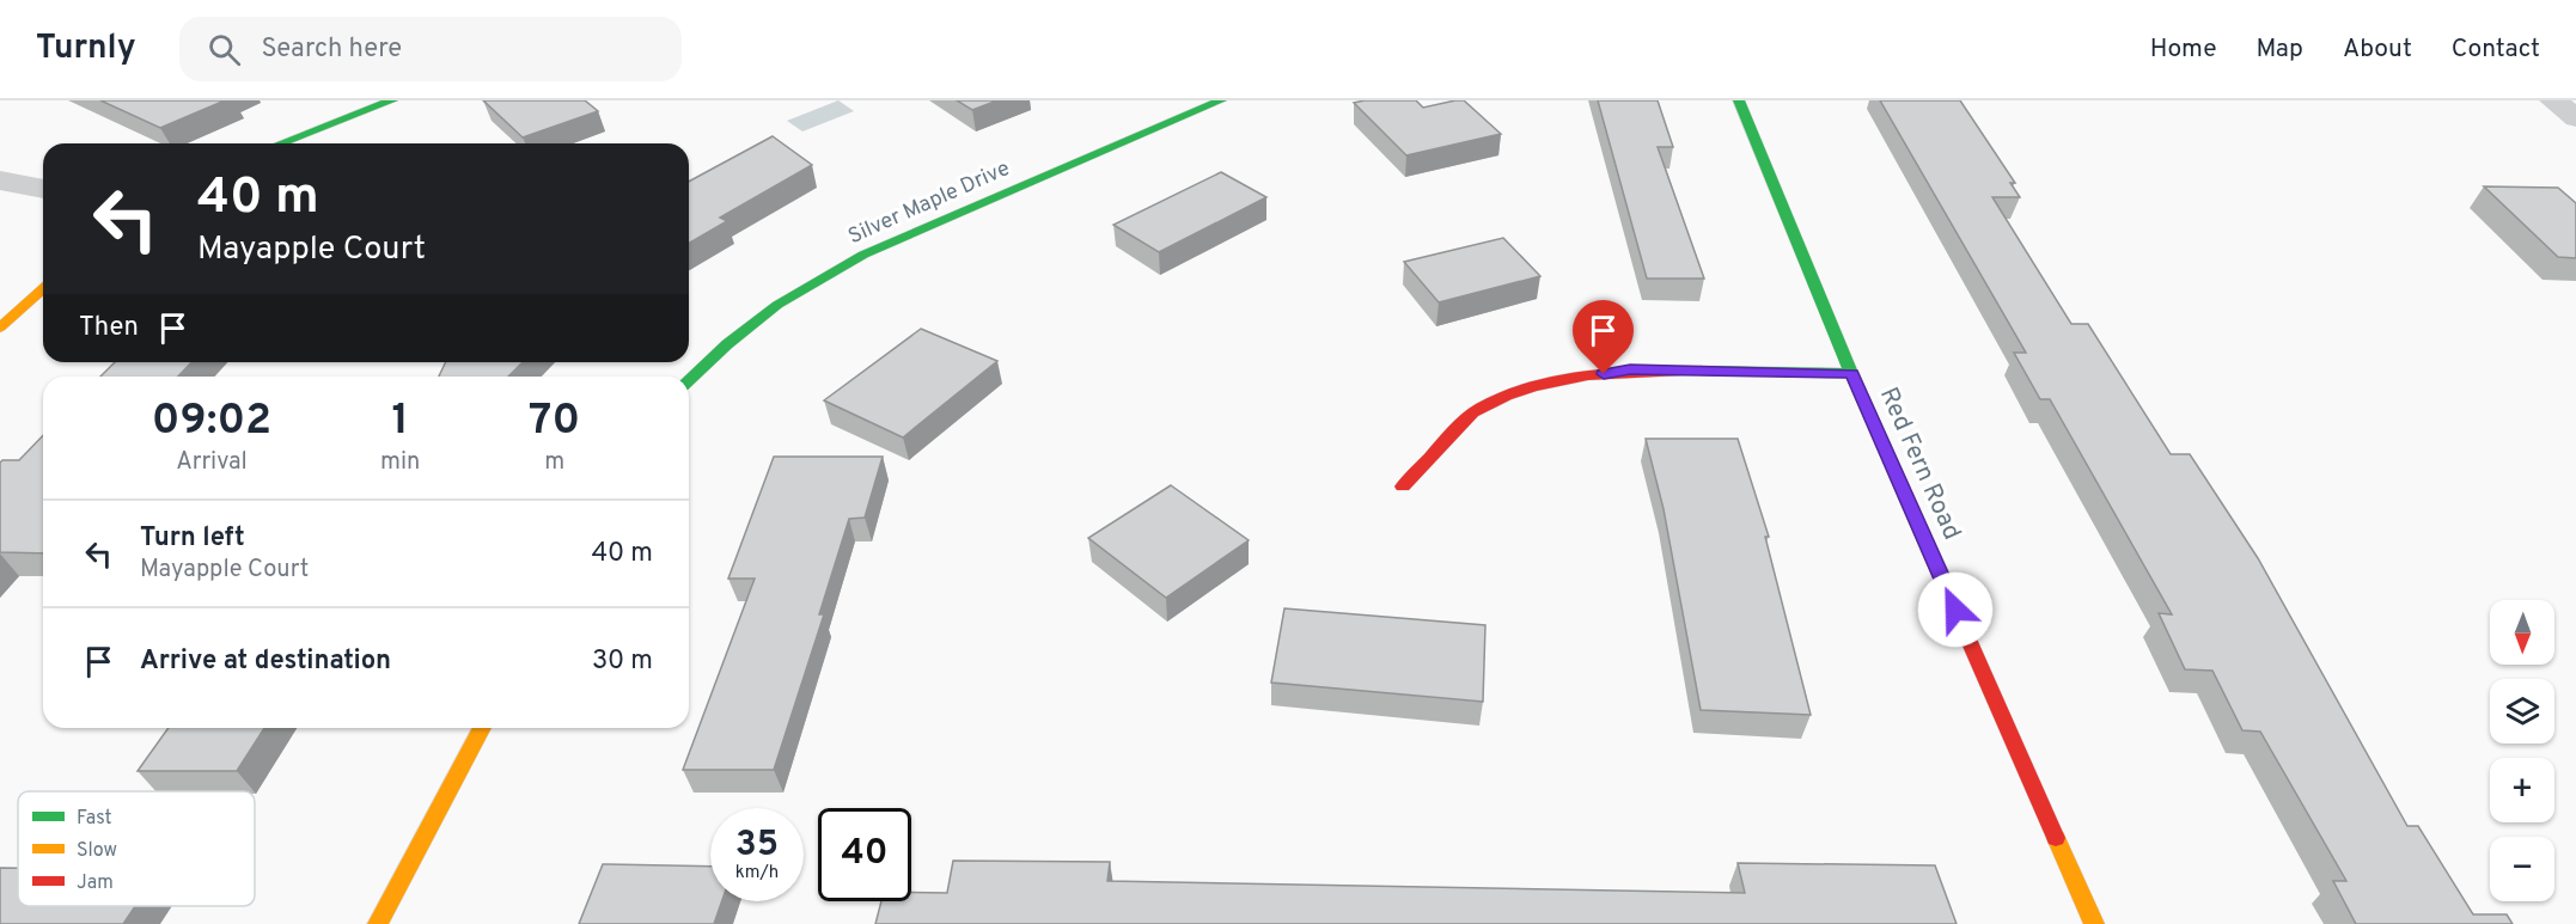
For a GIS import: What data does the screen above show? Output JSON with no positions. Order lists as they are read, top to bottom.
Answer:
{
  "streets": {
    "street": ["Silver Maple Drive", "Red Fern Road"]
  },
  "legend": ["Fast", "Slow", "Jam"],
  "north": "bottom",
  "page": {
    "header": "Turnly",
    "search": "Search here",
    "nav": [
      "Home",
      "Map",
      "About",
      "Contact"
    ],
    "turn": ["40 m", "Mayapple Court"],
    "then": "Then",
    "eta": [
      "09:02",
      "Arrival",
      "1",
      "min",
      "70",
      "m"
    ],
    "list": [
      {
        "name": "Turn left",
        "note": "Mayapple Court",
        "value": "40 m"
      },
      {
        "name": "Arrive at destination",
        "value": "30 m"
      }
    ],
    "map_buttons": ["+", "−"],
    "speed": "35 km/h",
    "limit": "40"
  }
}
